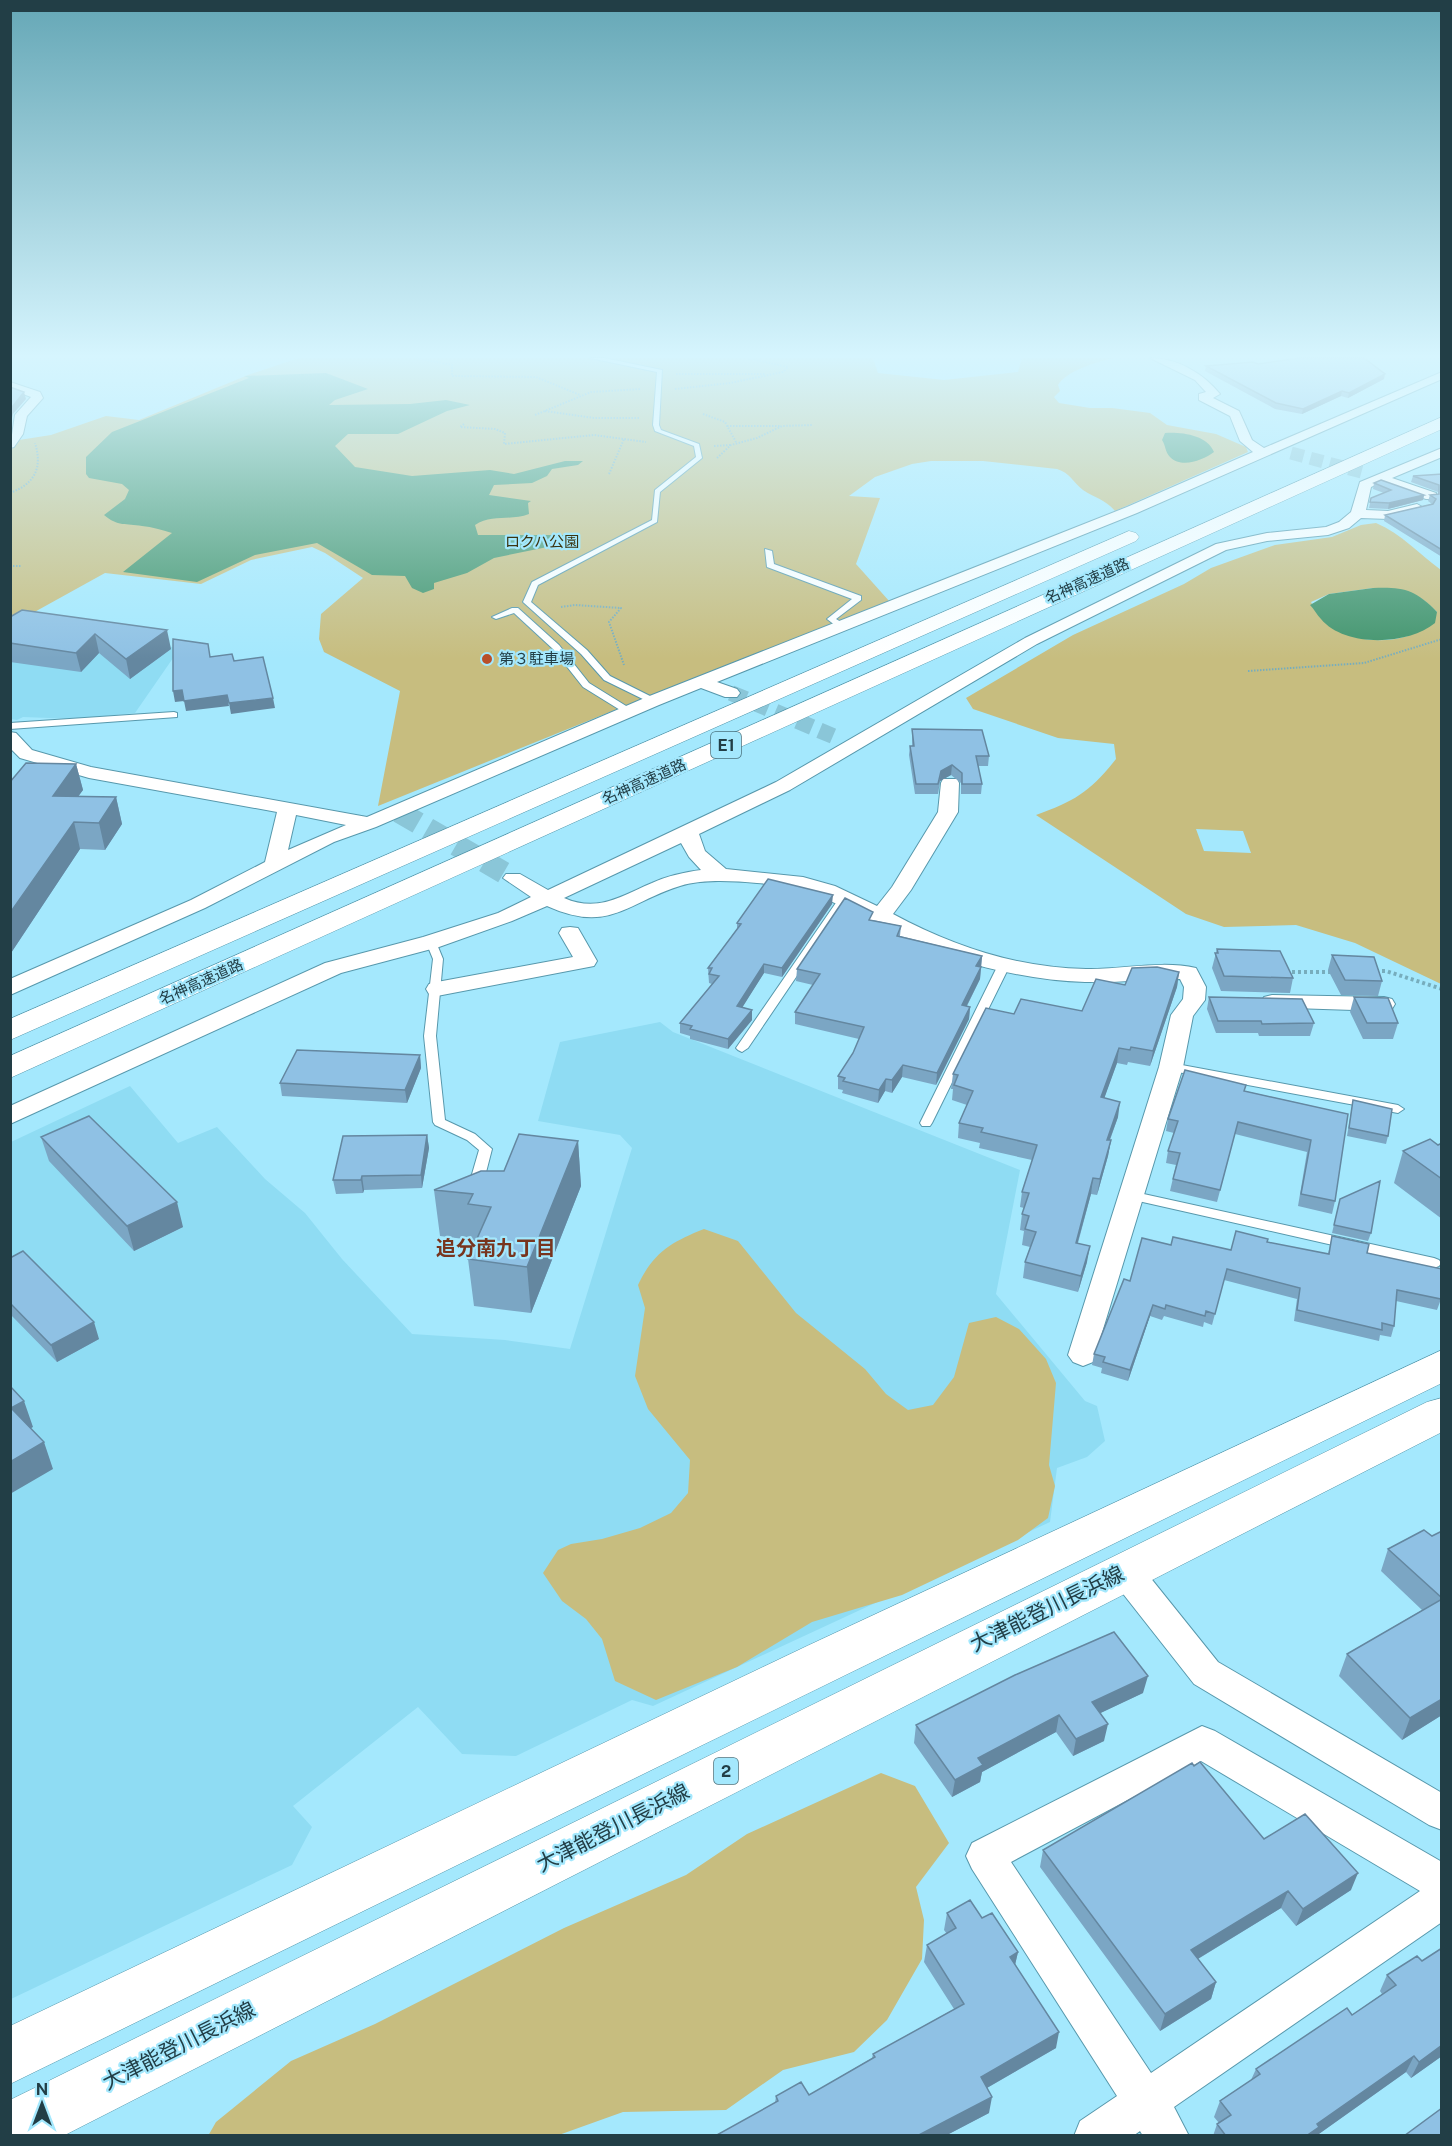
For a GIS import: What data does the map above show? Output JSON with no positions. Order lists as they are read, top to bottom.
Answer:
{
  "streets": {
    "main road": [
      "名神高速道路",
      "E1",
      "大津能登川長浜線",
      "2"
    ]
  },
  "districts": ["追分南九丁目"],
  "parks": ["ロクハ公園"],
  "places": ["第３駐車場"],
  "north": "top"
}
